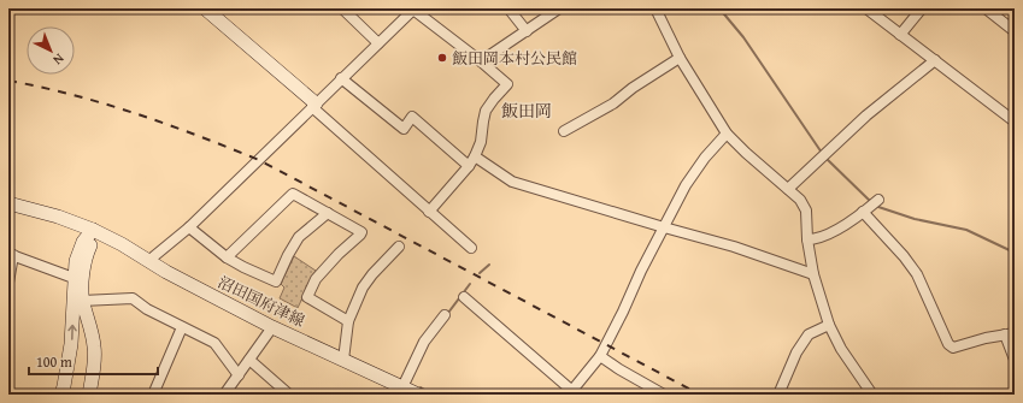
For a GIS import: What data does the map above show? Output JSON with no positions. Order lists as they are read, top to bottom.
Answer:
{
  "streets": {
    "main road": ["沼田国府津線"]
  },
  "districts": ["飯田岡"],
  "places": ["飯田岡本村公民館"],
  "scale_bar": "100 m",
  "north": "bottom right"
}
